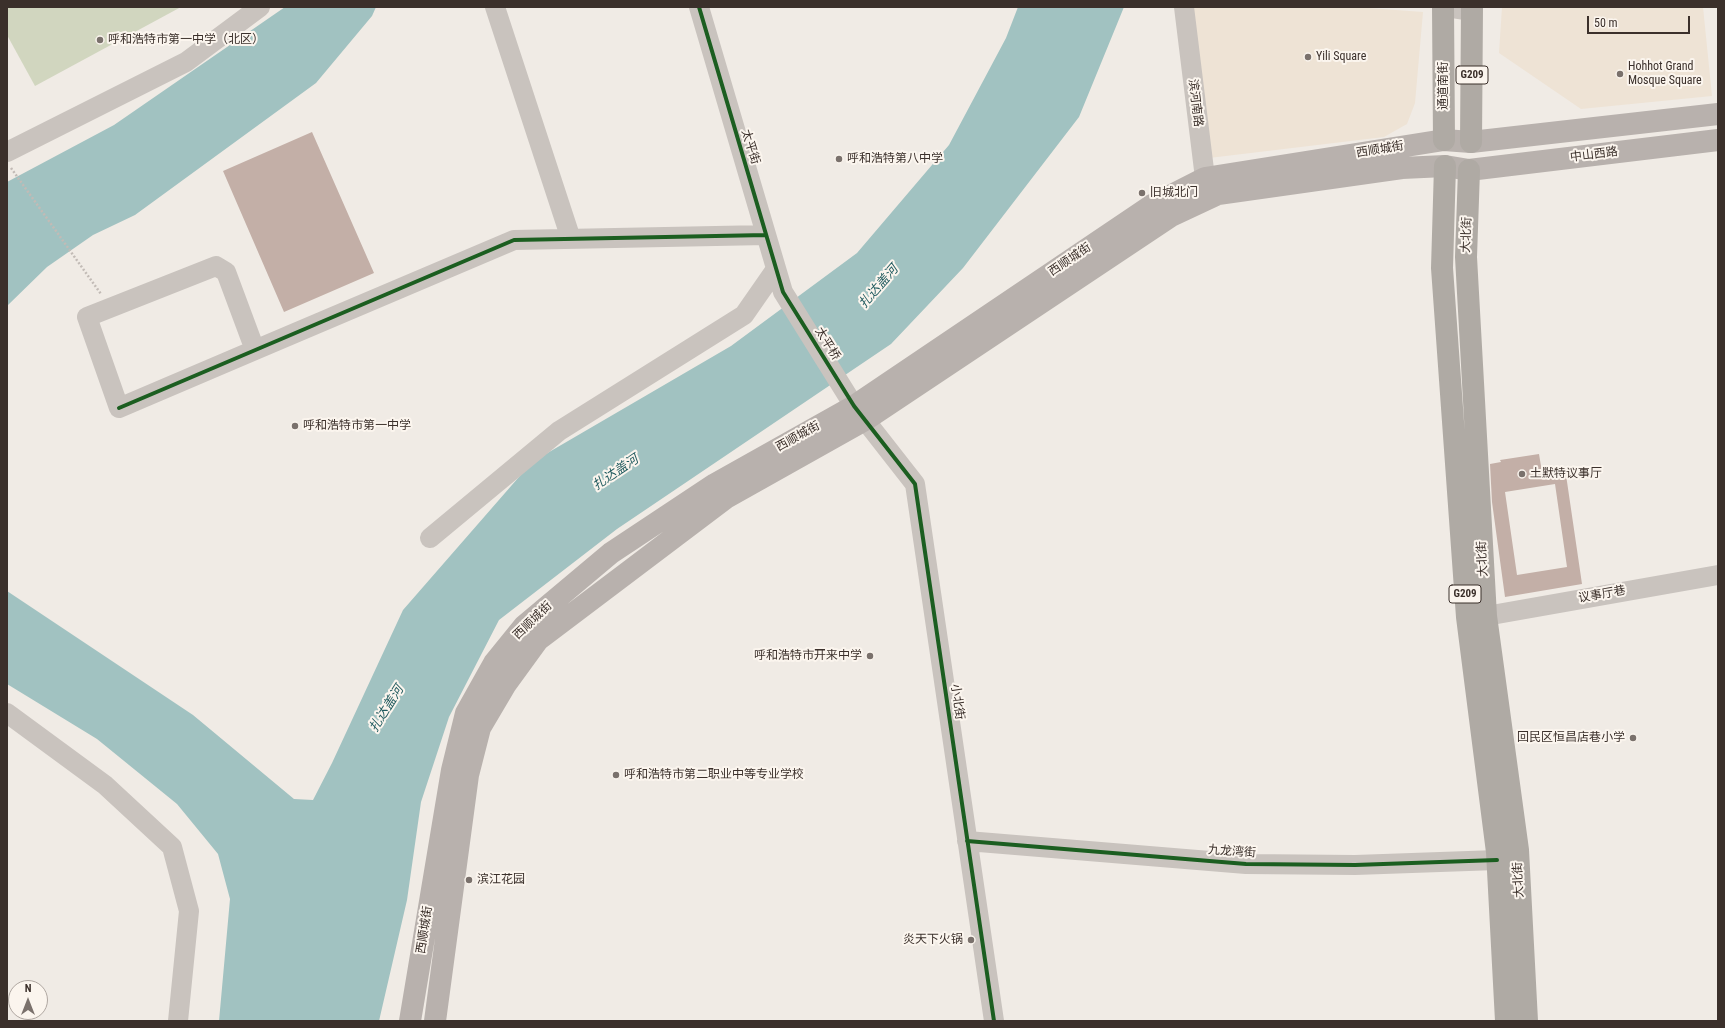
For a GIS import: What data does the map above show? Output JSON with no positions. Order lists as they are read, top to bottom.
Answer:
{
  "streets": {
    "highway": ["G209", "通道南街", "大北街"],
    "main road": ["西顺城街", "中山西路"],
    "street": [
      "滨河南路",
      "太平街",
      "太平桥",
      "议事厅巷",
      "小北街",
      "九龙湾街"
    ]
  },
  "crossings": [
    ["G209", "西顺城街"],
    ["G209", "大北街"],
    ["通道南街", "西顺城街"],
    ["通道南街", "大北街"],
    ["滨河南路", "西顺城街"],
    ["太平街", "太平桥"],
    ["西顺城街", "中山西路"],
    ["西顺城街", "大北街"],
    ["西顺城街", "太平桥"],
    ["西顺城街", "小北街"],
    ["中山西路", "大北街"],
    ["大北街", "议事厅巷"],
    ["大北街", "九龙湾街"],
    ["太平桥", "小北街"],
    ["小北街", "九龙湾街"]
  ],
  "water": ["扎达盖河"],
  "places": [
    "呼和浩特市第一中学（北区）",
    "Yili Square",
    "Hohhot Grand Mosque Square",
    "呼和浩特第八中学",
    "旧城北门",
    "呼和浩特市第一中学",
    "土默特议事厅",
    "呼和浩特市开来中学",
    "回民区恒昌店巷小学",
    "呼和浩特市第二职业中等专业学校",
    "滨江花园",
    "炎天下火锅"
  ],
  "scale_bar": "50 m",
  "north": "top"
}
